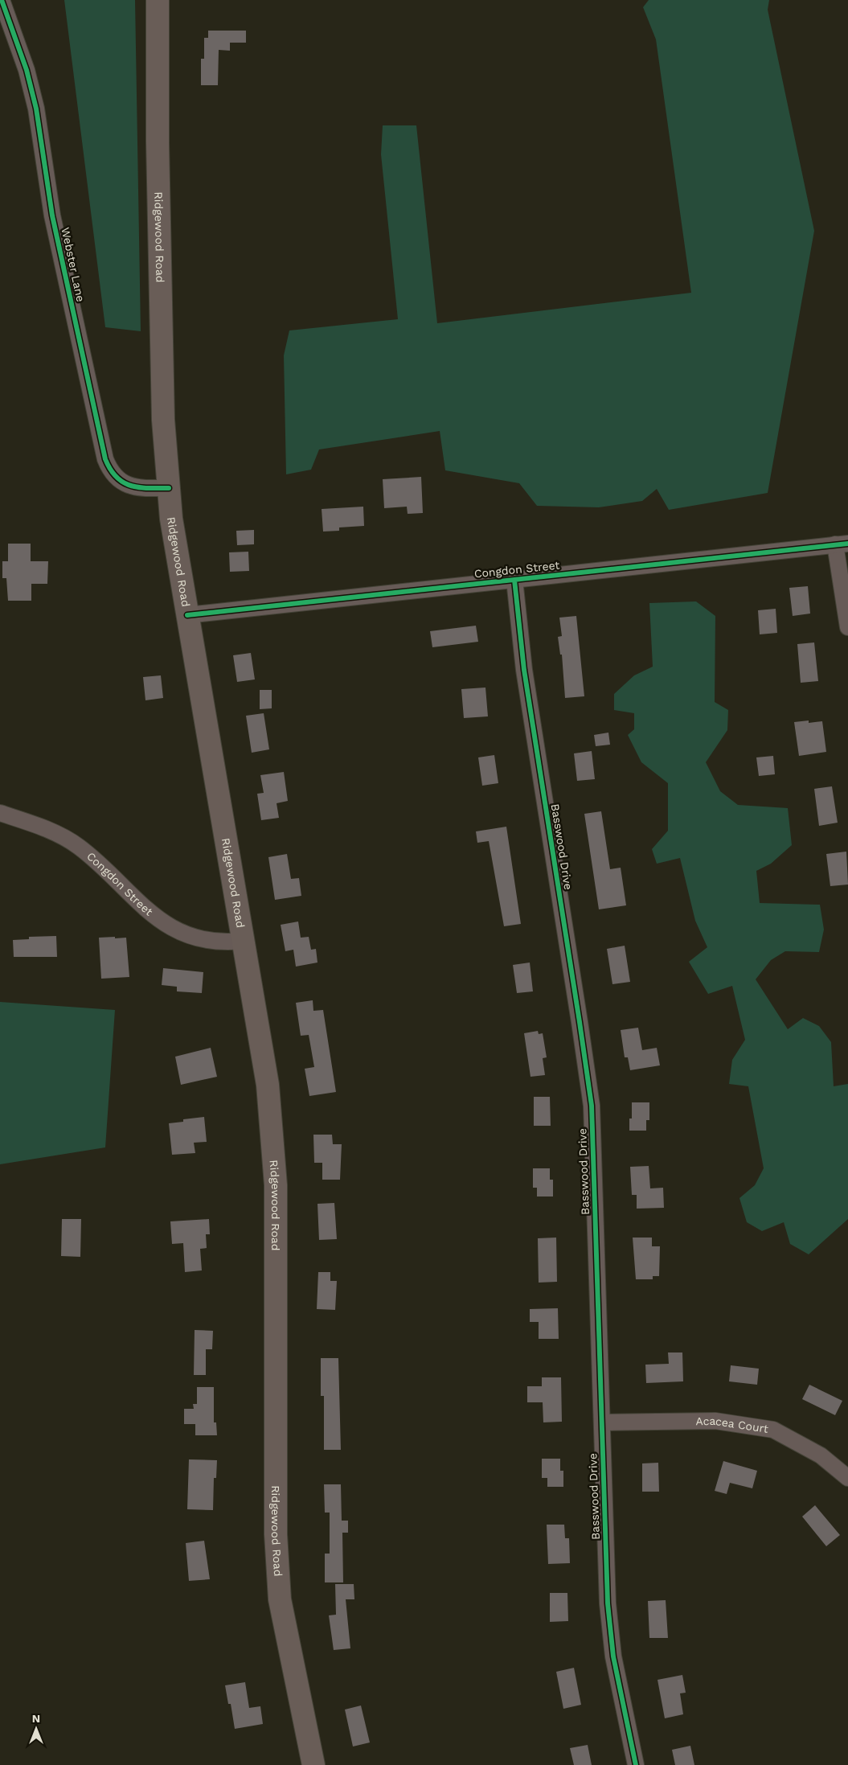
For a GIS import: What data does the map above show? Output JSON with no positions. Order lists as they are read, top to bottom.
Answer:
{
  "streets": {
    "main road": ["Ridgewood Road"],
    "street": [
      "Webster Lane",
      "Congdon Street",
      "Basswood Drive",
      "Acacea Court"
    ]
  },
  "crossings": [
    ["Ridgewood Road", "Webster Lane"],
    ["Ridgewood Road", "Congdon Street"],
    ["Congdon Street", "Basswood Drive"],
    ["Basswood Drive", "Acacea Court"]
  ],
  "north": "top"
}
